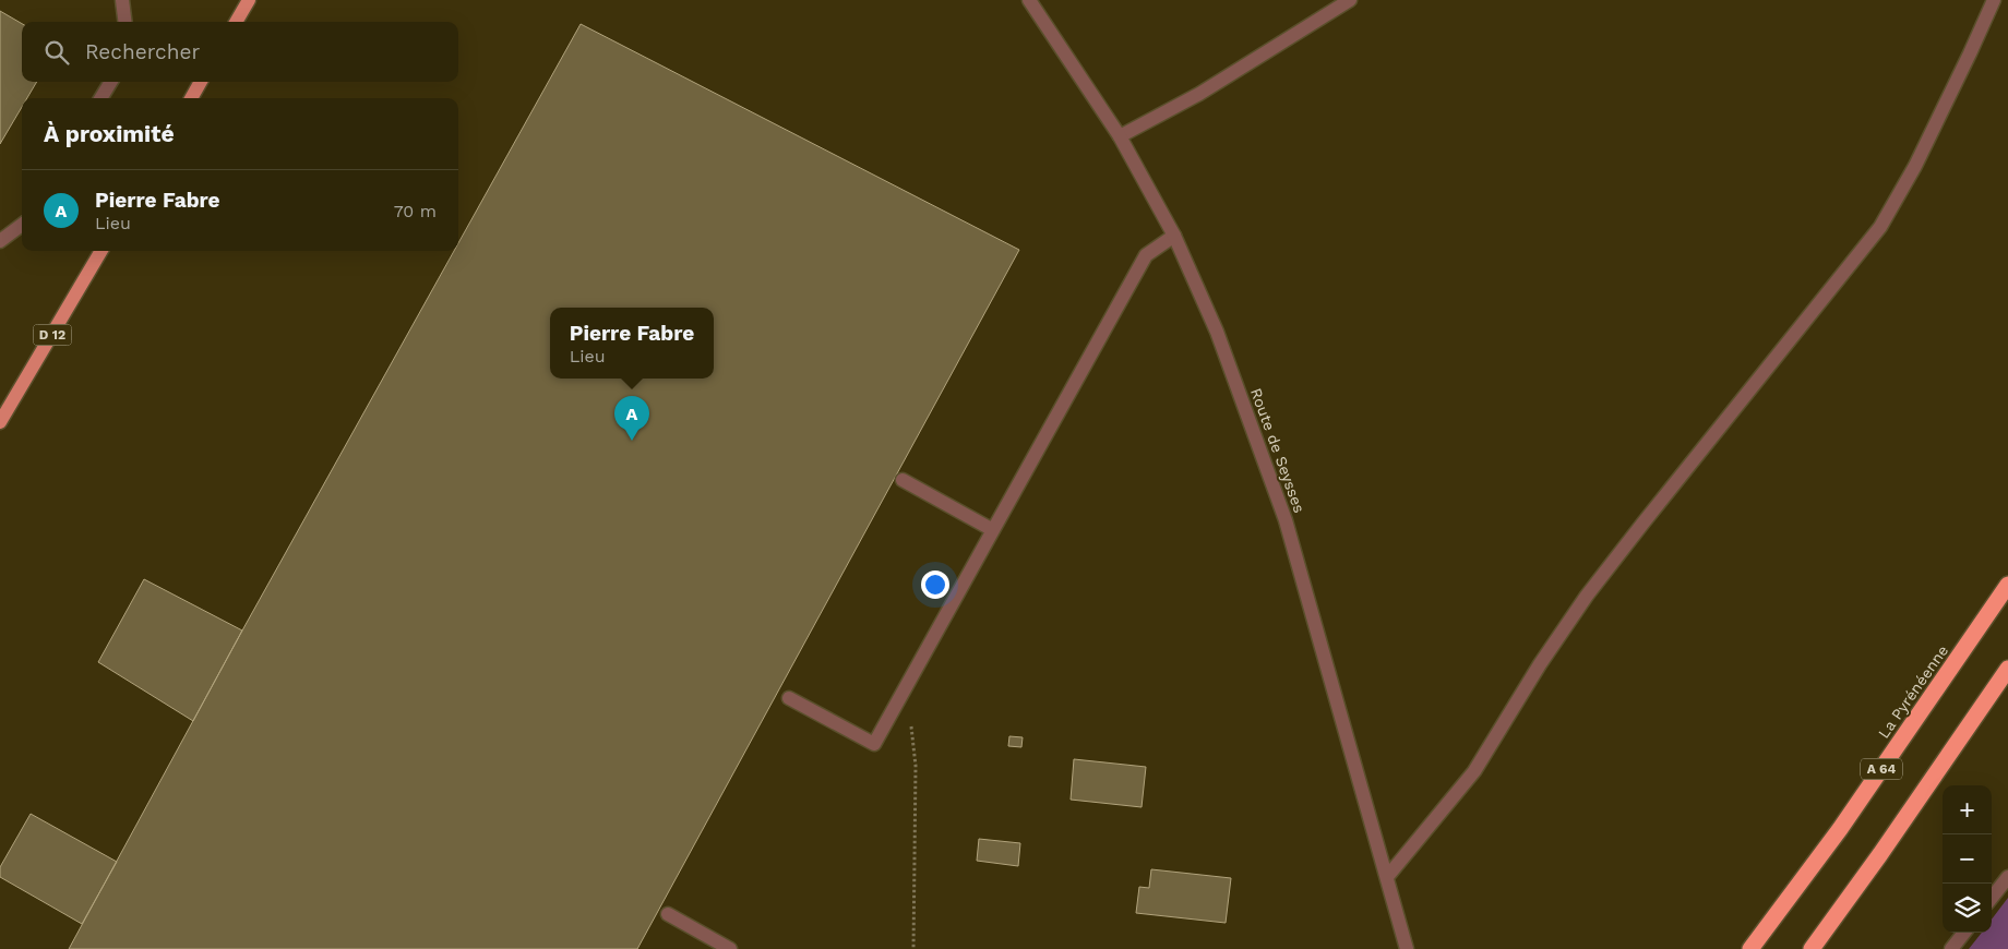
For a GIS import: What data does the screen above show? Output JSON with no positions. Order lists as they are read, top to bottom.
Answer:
{
  "streets": {
    "highway": ["La Pyrénéenne", "A 64"],
    "main road": ["D 12"],
    "street": ["Route de Seysses"]
  },
  "page": {
    "search": "Rechercher",
    "heading": "À proximité",
    "list": [
      {
        "mark": "A",
        "name": "Pierre Fabre",
        "note": "Lieu",
        "value": "70 m"
      }
    ],
    "popup": ["Pierre Fabre", "Lieu"],
    "pins": "A",
    "map_buttons": ["+", "−"]
  }
}
